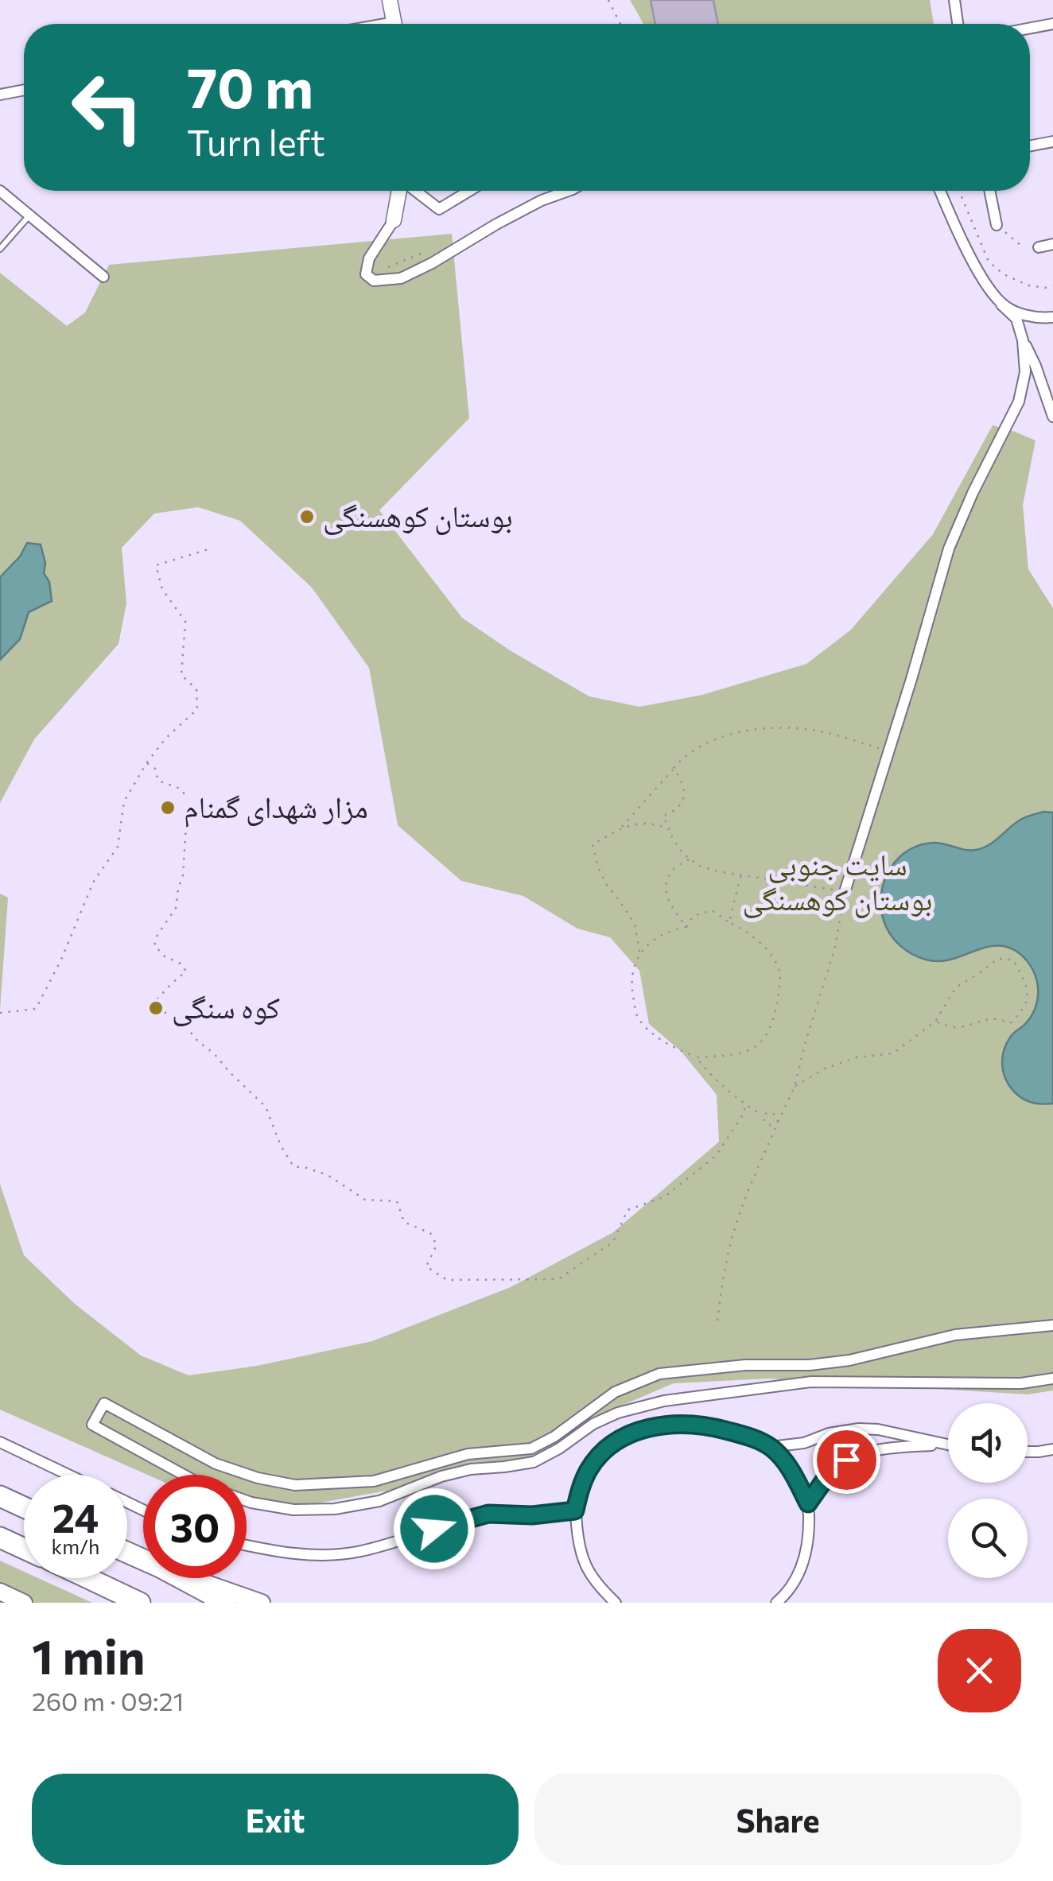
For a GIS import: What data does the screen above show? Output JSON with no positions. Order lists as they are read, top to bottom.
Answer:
{
  "parks": ["سایت جنوبی بوستان کوهسنگی"],
  "places": ["بوستان کوهسنگی", "مزار شهدای گمنام", "کوه سنگی"],
  "page": {
    "turn": ["70 m", "Turn left"],
    "speed": "24 km/h",
    "limit": "30",
    "heading": ["1 min", "260 m · 09:21"],
    "buttons": ["Exit", "Share"]
  }
}
